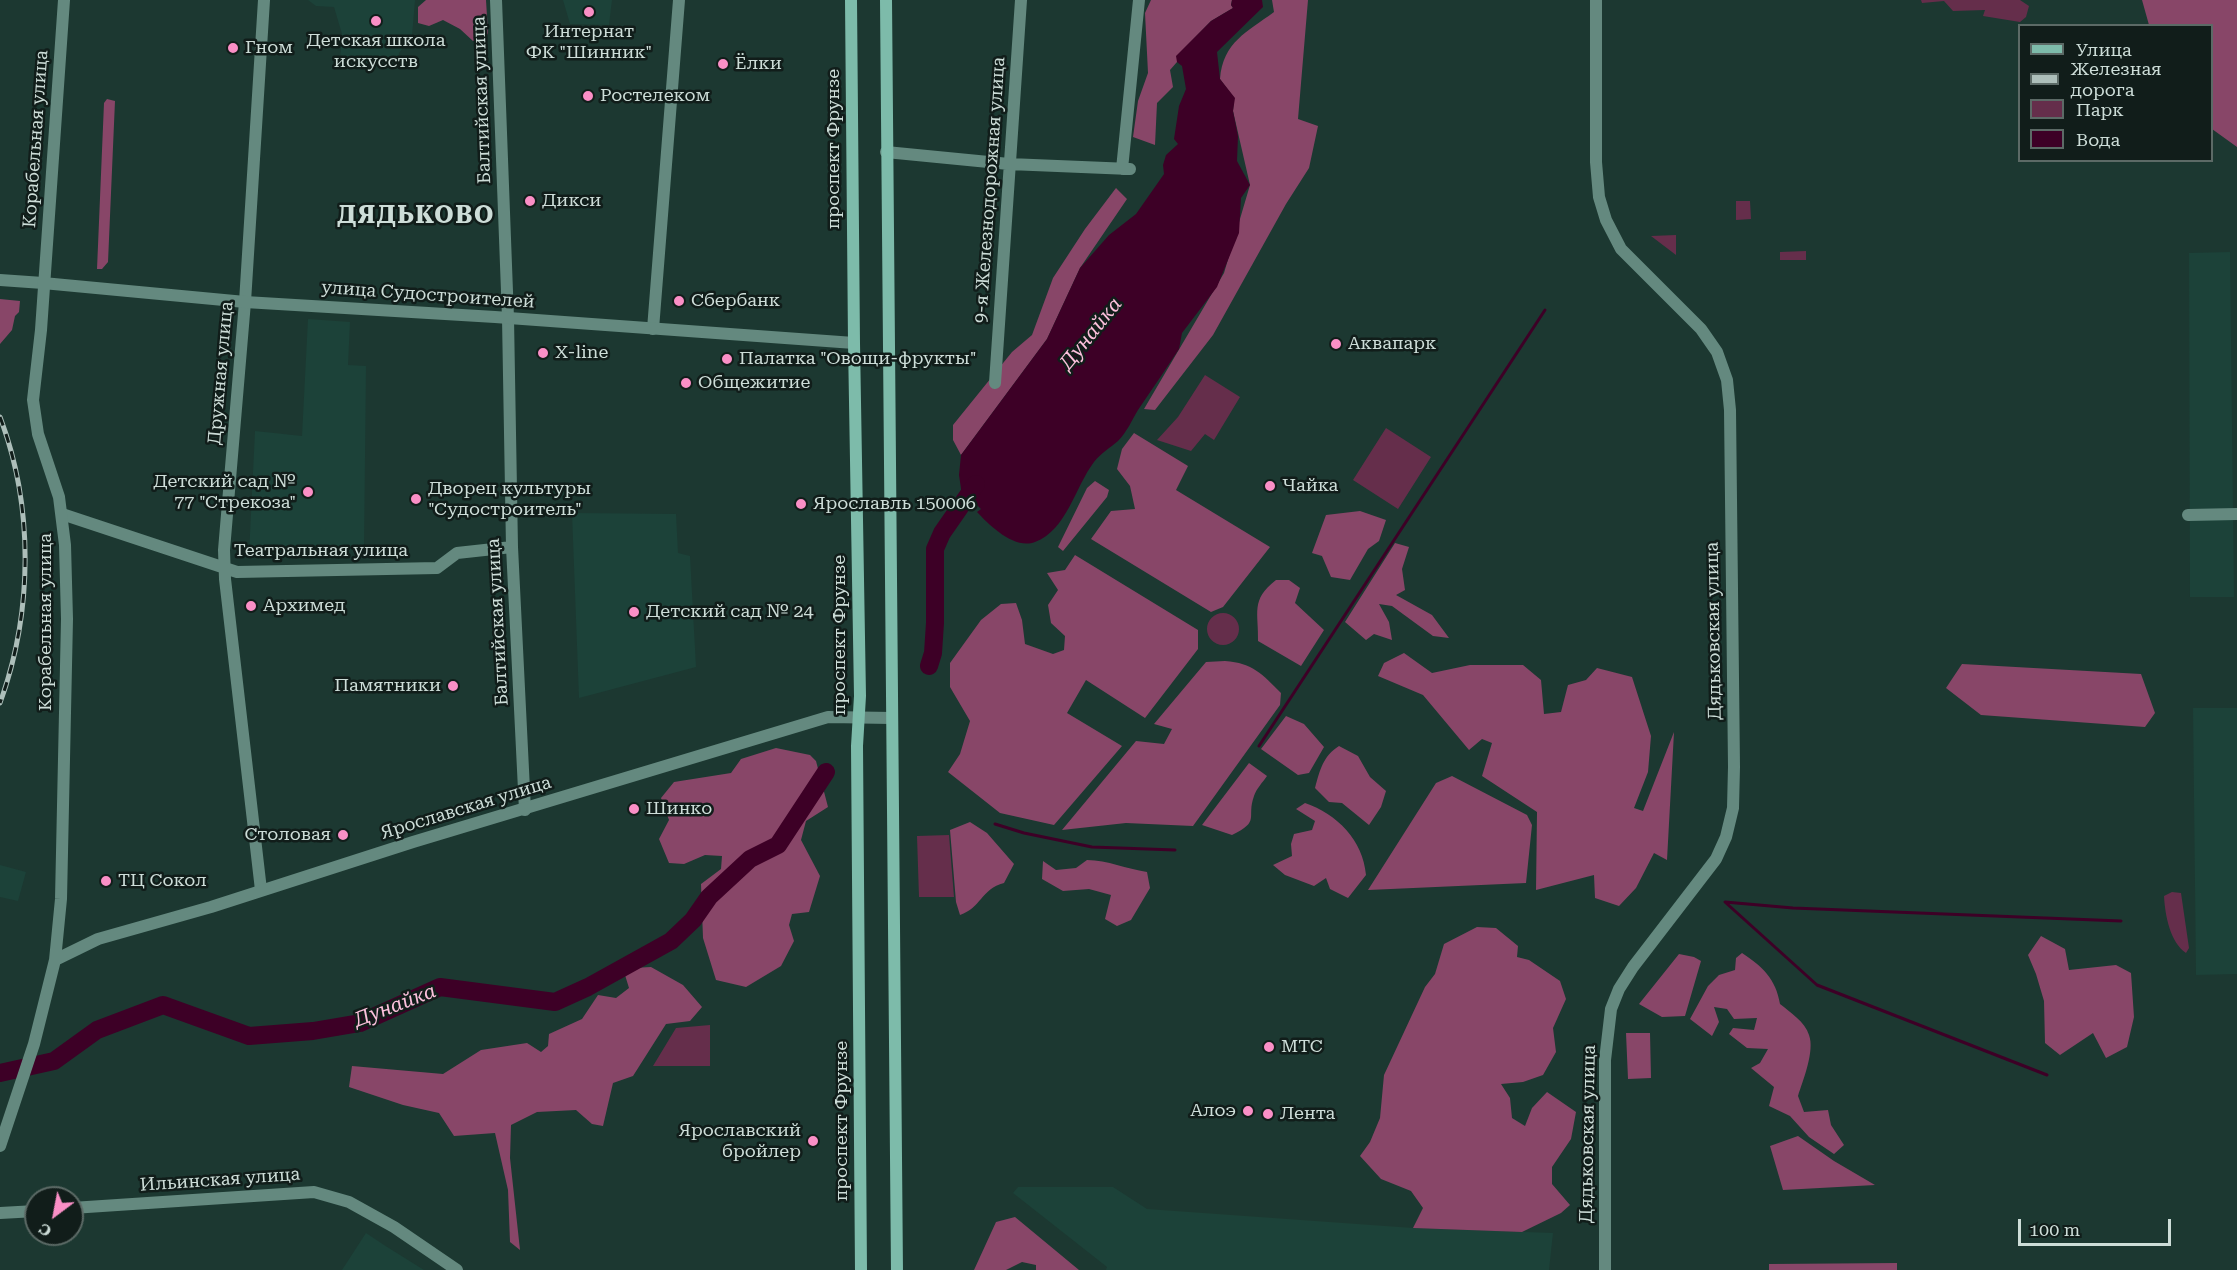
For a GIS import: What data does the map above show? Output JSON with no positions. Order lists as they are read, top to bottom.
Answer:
{
  "streets": {
    "main road": ["проспект Фрунзе"],
    "street": [
      "Балтийская улица",
      "Корабельная улица",
      "9-я Железнодорожная улица",
      "улица Судостроителей",
      "Дружная улица",
      "Театральная улица",
      "Дядьковская улица",
      "Ярославская улица",
      "Ильинская улица"
    ]
  },
  "crossings": [
    ["Балтийская улица", "улица Судостроителей"],
    ["Балтийская улица", "Театральная улица"],
    ["Балтийская улица", "Ярославская улица"],
    ["Корабельная улица", "улица Судостроителей"],
    ["Корабельная улица", "Театральная улица"],
    ["Корабельная улица", "Ярославская улица"],
    ["проспект Фрунзе", "улица Судостроителей"],
    ["проспект Фрунзе", "Ярославская улица"],
    ["улица Судостроителей", "Дружная улица"],
    ["Дружная улица", "Театральная улица"],
    ["Дружная улица", "Ярославская улица"]
  ],
  "districts": ["ДЯДЬКОВО"],
  "water": ["Дунайка"],
  "places": [
    "Интернат ФК \"Шинник\"",
    "Детская школа искусств",
    "Гном",
    "Ёлки",
    "Ростелеком",
    "Дикси",
    "Сбербанк",
    "Аквапарк",
    "X-line",
    "Палатка \"Овощи-фрукты\"",
    "Общежитие",
    "Чайка",
    "Детский сад № 77 \"Стрекоза\"",
    "Дворец культуры \"Судостроитель\"",
    "Ярославль 150006",
    "Архимед",
    "Детский сад № 24",
    "Памятники",
    "Шинко",
    "Столовая",
    "ТЦ Сокол",
    "МТС",
    "Алоэ",
    "Лента",
    "Ярославский бройлер"
  ],
  "legend": [
    "Улица",
    "Железная дорога",
    "Парк",
    "Вода"
  ],
  "scale_bar": "100 m",
  "north": "bottom left"
}
